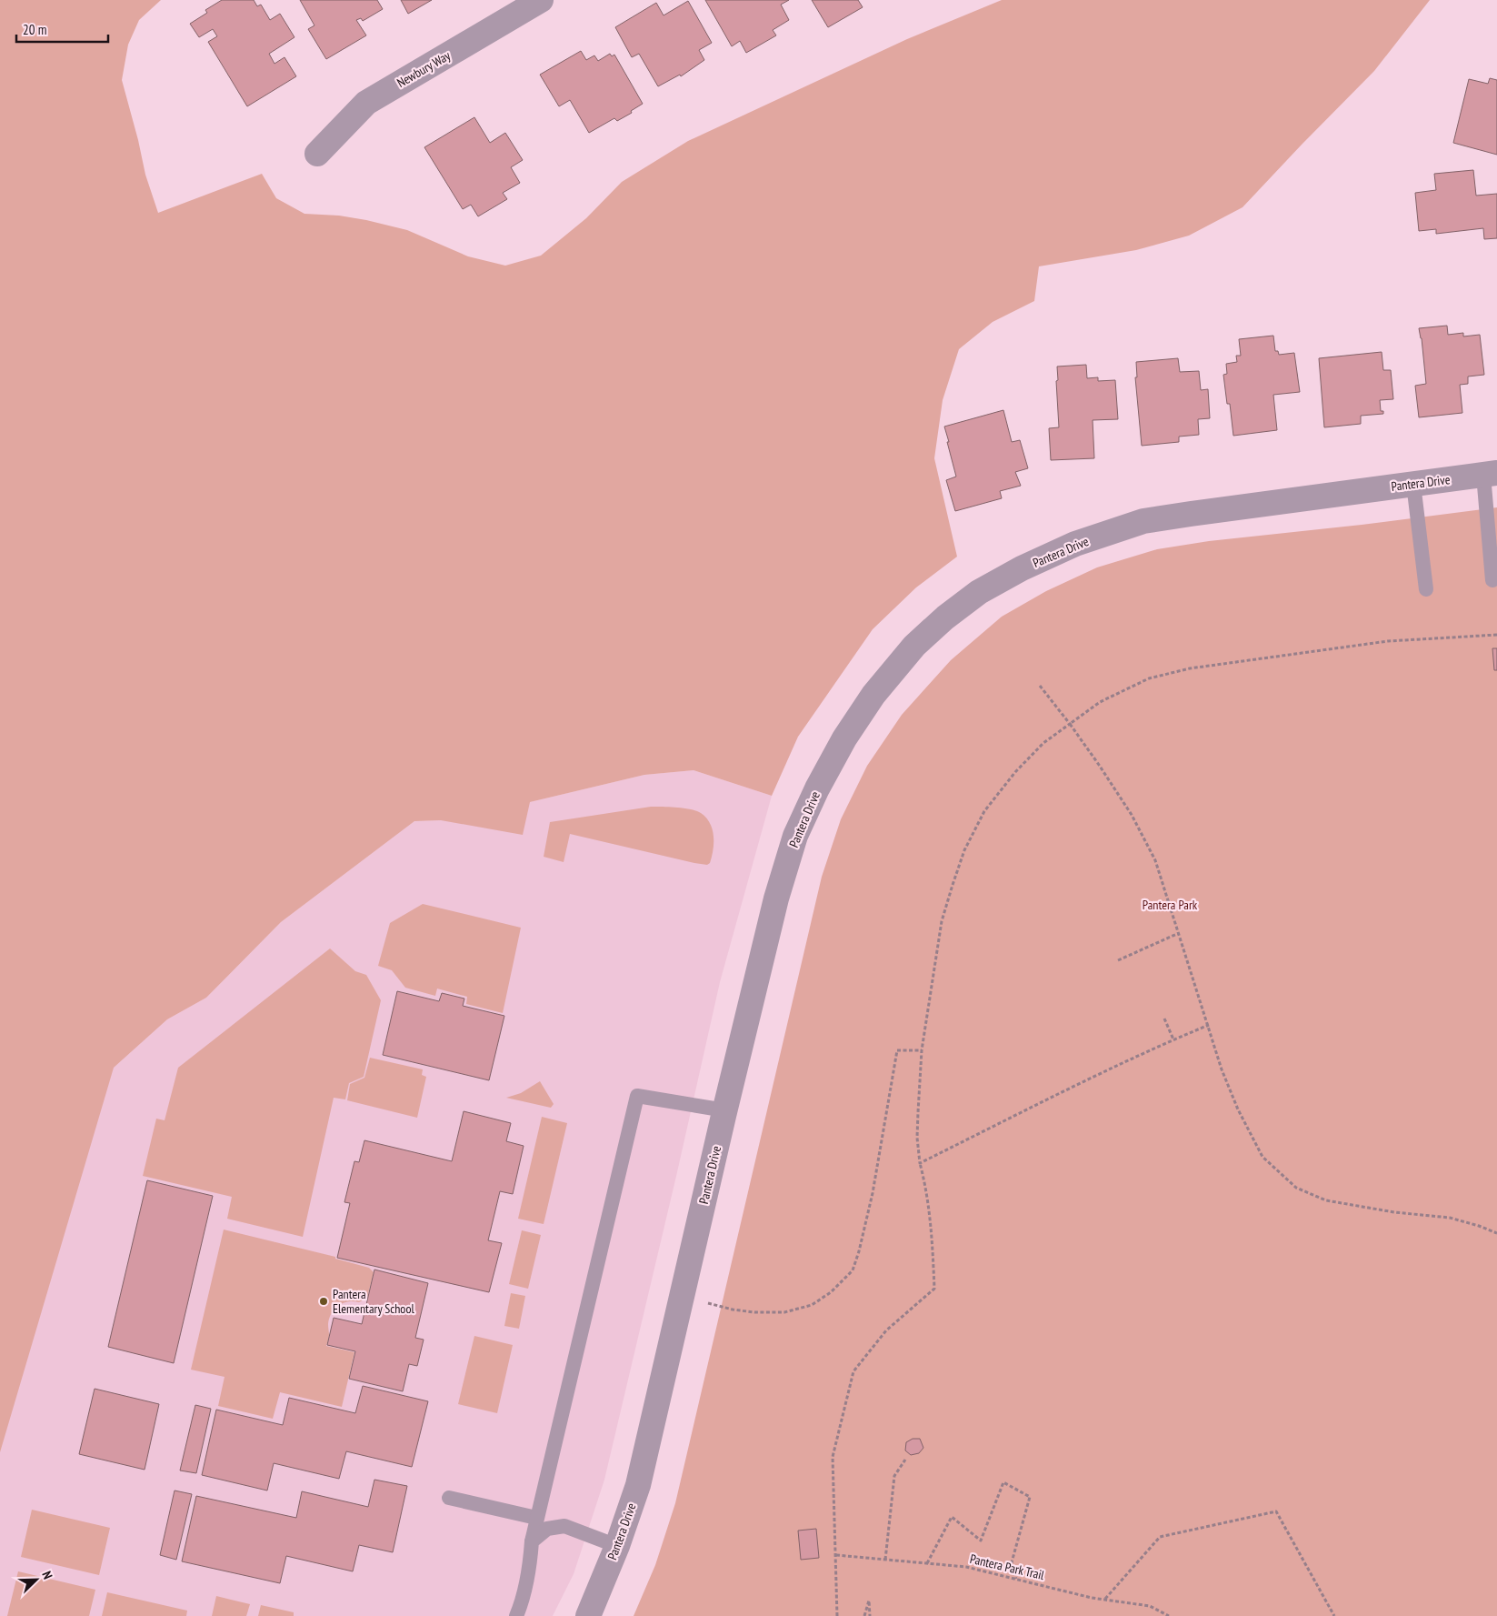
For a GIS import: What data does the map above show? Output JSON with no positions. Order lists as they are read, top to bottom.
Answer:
{
  "streets": {
    "street": ["Newbury Way", "Pantera Drive"],
    "path": ["Pantera Park Trail"]
  },
  "parks": ["Pantera Park"],
  "places": ["Pantera Elementary School"],
  "scale_bar": "20 m",
  "north": "top right"
}
